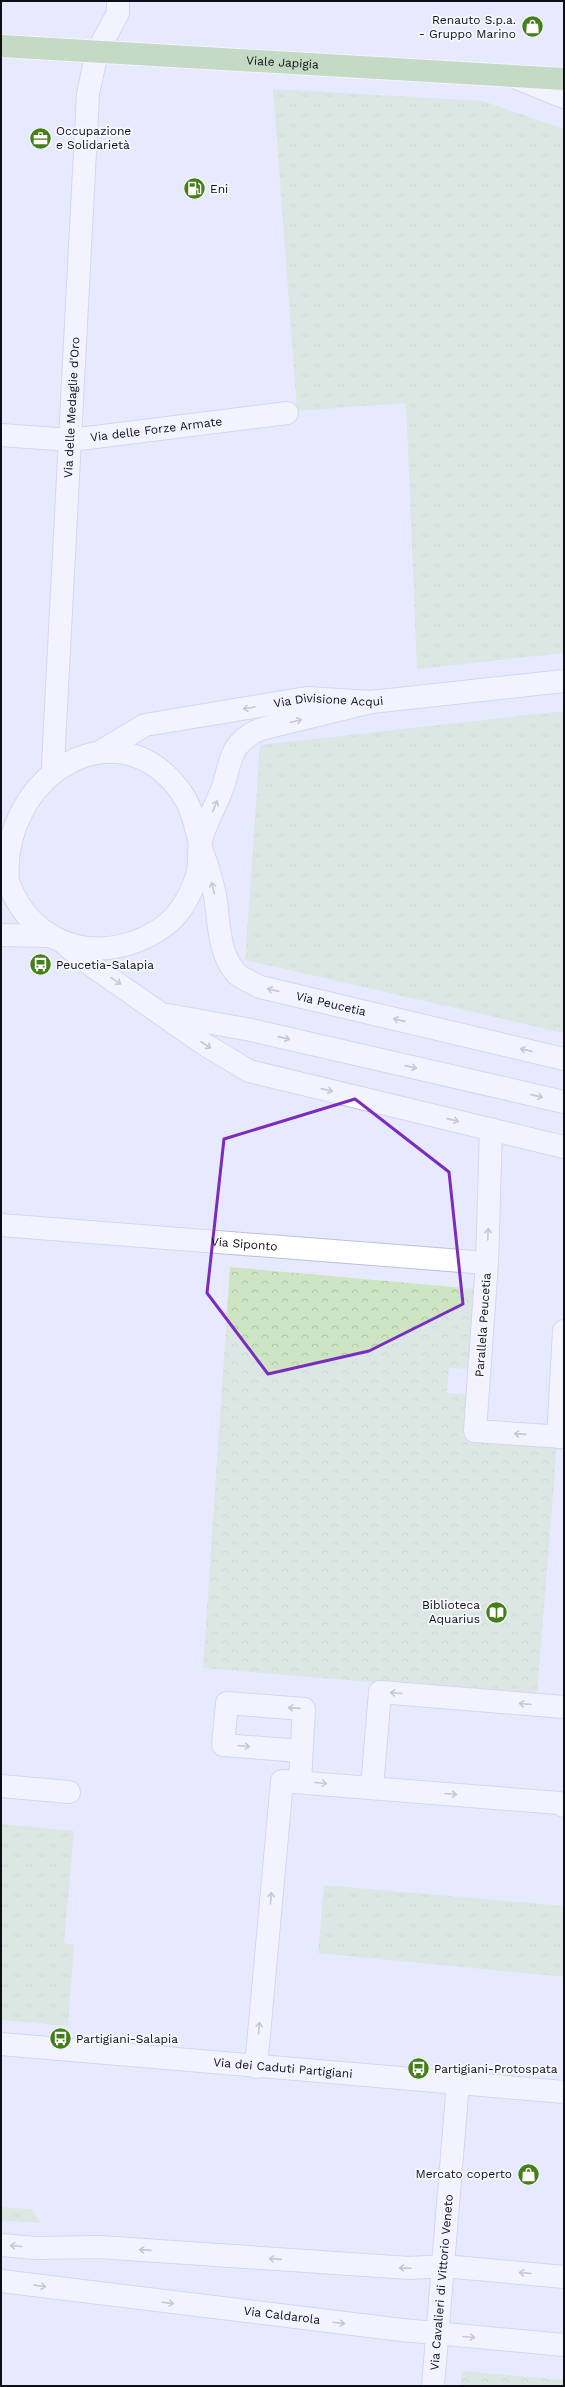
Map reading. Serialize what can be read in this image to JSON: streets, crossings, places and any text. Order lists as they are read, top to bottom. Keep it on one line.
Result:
{"streets":{"main road":["Viale Japigia"],"street":["Via delle Medaglie d'Oro","Via delle Forze Armate","Via Divisione Acqui","Via Peucetia","Via Siponto","Parallela Peucetia","Via dei Caduti Partigiani","Via Cavalieri di Vittorio Veneto","Via Caldarola"]},"crossings":[["Viale Japigia","Via delle Medaglie d'Oro"],["Via delle Medaglie d'Oro","Via delle Forze Armate"],["Via delle Medaglie d'Oro","Via Peucetia"],["Via Divisione Acqui","Via Peucetia"],["Via Peucetia","Parallela Peucetia"],["Via Siponto","Parallela Peucetia"],["Via dei Caduti Partigiani","Via Cavalieri di Vittorio Veneto"],["Via Cavalieri di Vittorio Veneto","Via Caldarola"]],"one_way":["Via Divisione Acqui","Parallela Peucetia"],"places":{"shop":["Renauto S.p.a. - Gruppo Marino","Mercato coperto"],"office":["Occupazione e Solidarietà"],"fuel station":["Eni"],"bus stop":["Peucetia-Salapia","Partigiani-Salapia","Partigiani-Protospata"],"library":["Biblioteca Aquarius"]}}
